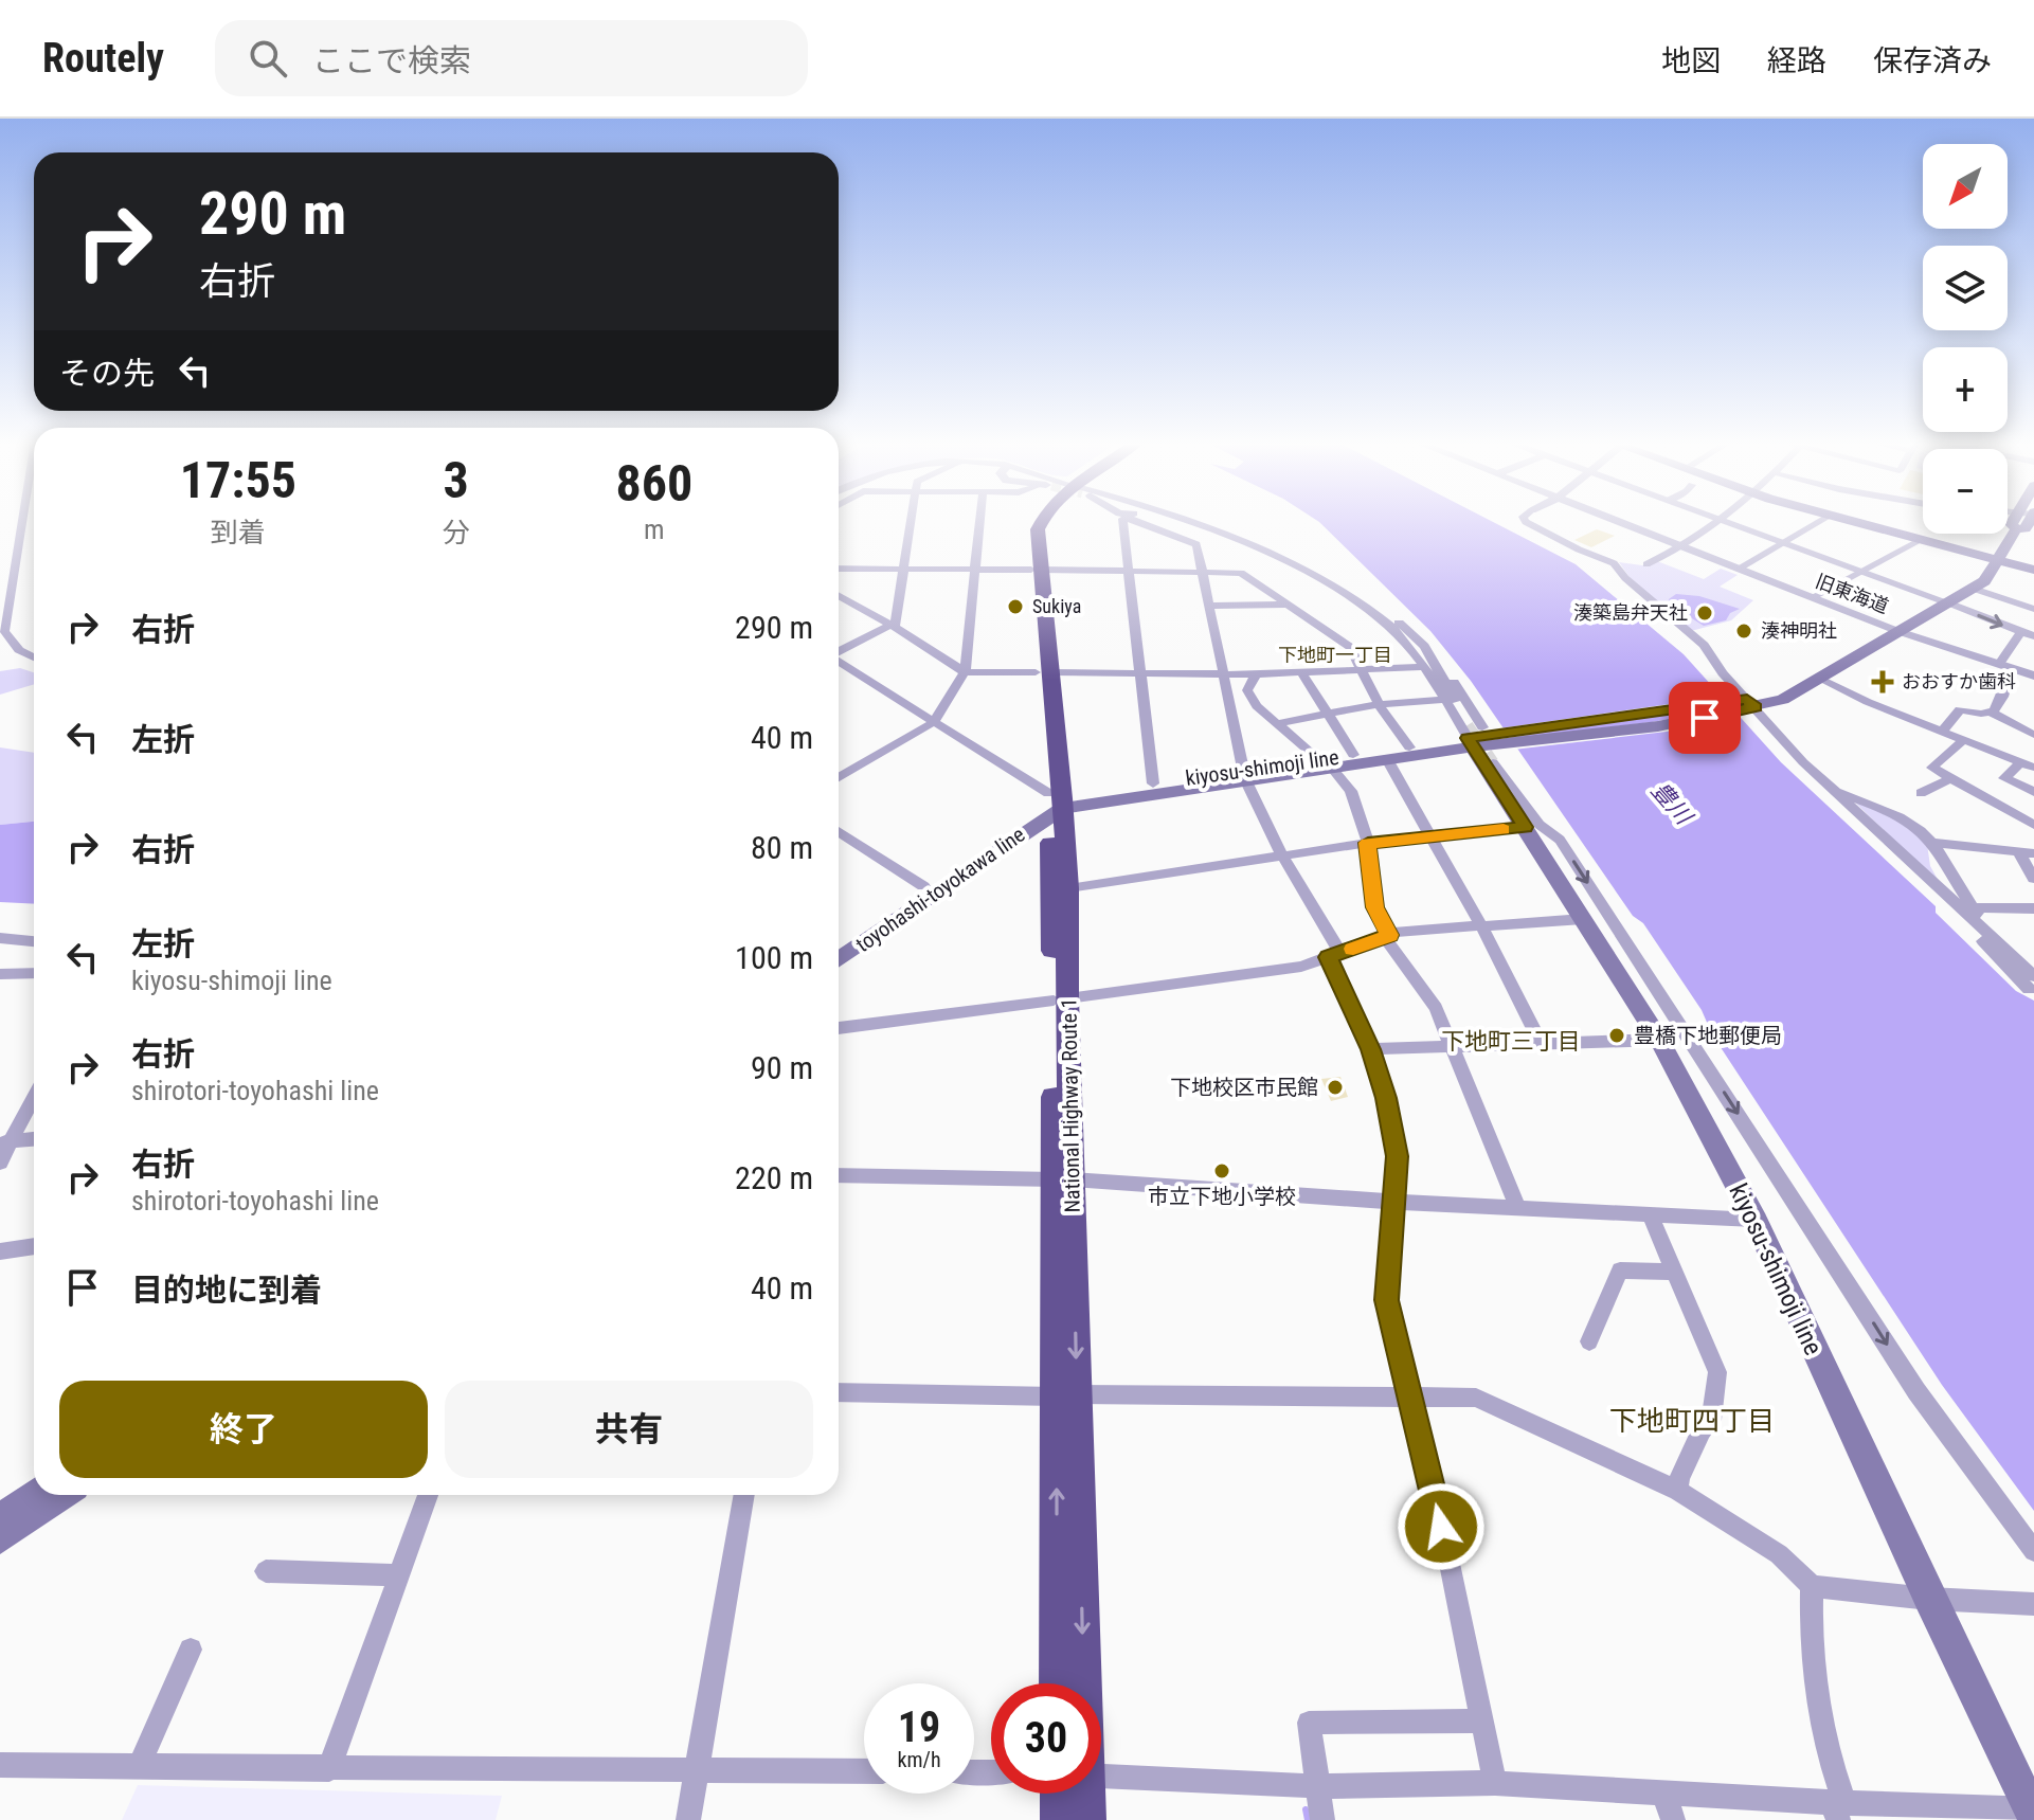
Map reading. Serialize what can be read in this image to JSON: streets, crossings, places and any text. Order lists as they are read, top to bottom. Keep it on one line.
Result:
{"streets":{"highway":["National Highway Route 1"],"main road":["kiyosu-shimoji line","toyohashi-toyokawa line"],"street":["旧東海道"]},"crossings":[["kiyosu-shimoji line","toyohashi-toyokawa line"],["kiyosu-shimoji line","National Highway Route 1"],["toyohashi-toyokawa line","National Highway Route 1"]],"districts":["下地町一丁目","下地町三丁目","下地町四丁目"],"water":["豊川"],"places":{"other":["Sukiya","湊築島弁天社","湊神明社","豊橋下地郵便局","下地校区市民館","市立下地小学校"],"health":["おおすか歯科"]},"north":"bottom left","page":{"header":"Routely","search":"ここで検索","nav":["地図","経路","保存済み"],"map_buttons":["+","−"],"turn":["290 m","右折"],"then":"その先","eta":["17:55","到着","3","分","860","m"],"list":[{"name":"右折","value":"290 m"},{"name":"左折","value":"40 m"},{"name":"右折","value":"80 m"},{"name":"左折","note":"kiyosu-shimoji line","value":"100 m"},{"name":"右折","note":"shirotori-toyohashi line","value":"90 m"},{"name":"右折","note":"shirotori-toyohashi line","value":"220 m"},{"name":"目的地に到着","value":"40 m"}],"buttons":["終了","共有"],"speed":"19 km/h","limit":"30"}}
